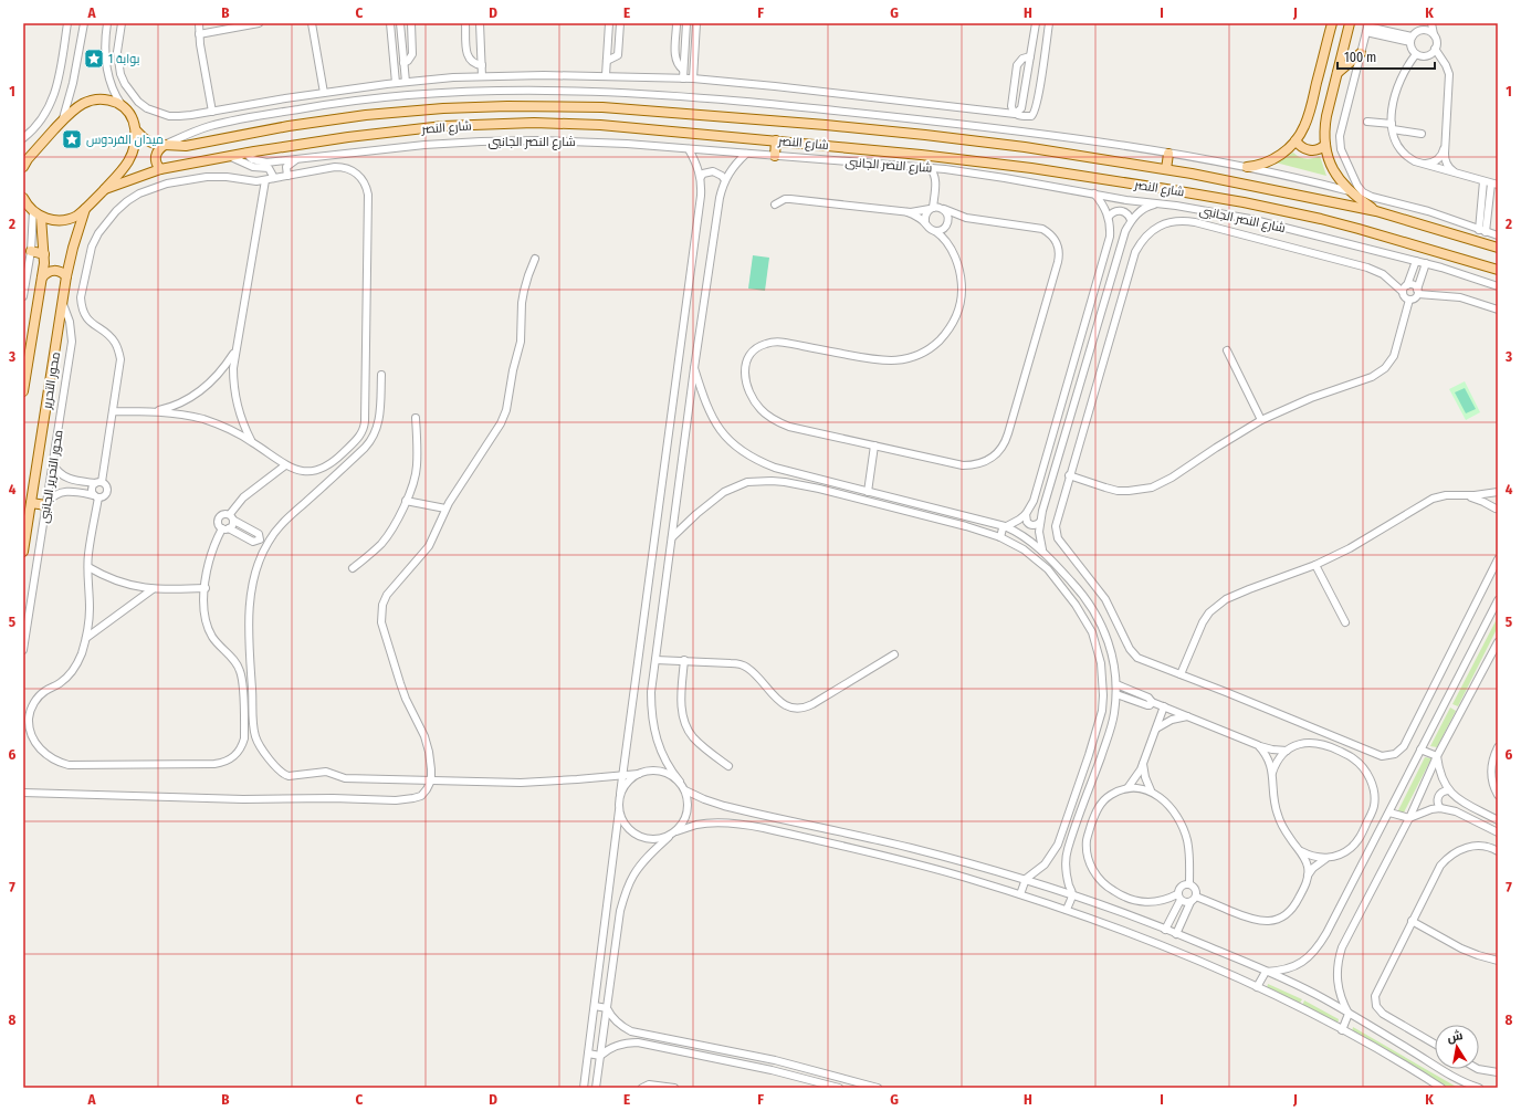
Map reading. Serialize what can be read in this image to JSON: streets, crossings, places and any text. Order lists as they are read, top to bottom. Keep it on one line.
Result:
{"streets":{"main road":["شارع النصر","محور التحرير"],"street":["شارع النصر الجانبى","محور التحرير الجانبى"]},"crossings":[["شارع النصر","شارع النصر الجانبى"],["محور التحرير","محور التحرير الجانبى"]],"places":{"place":["بوابة 1","ميدان الفردوس"]},"scale_bar":"100 m","north":"top","grid":{"columns":["A","B","C","D","E","F","G","H","I","J","K"],"rows":["1","2","3","4","5","6","7","8"]}}
